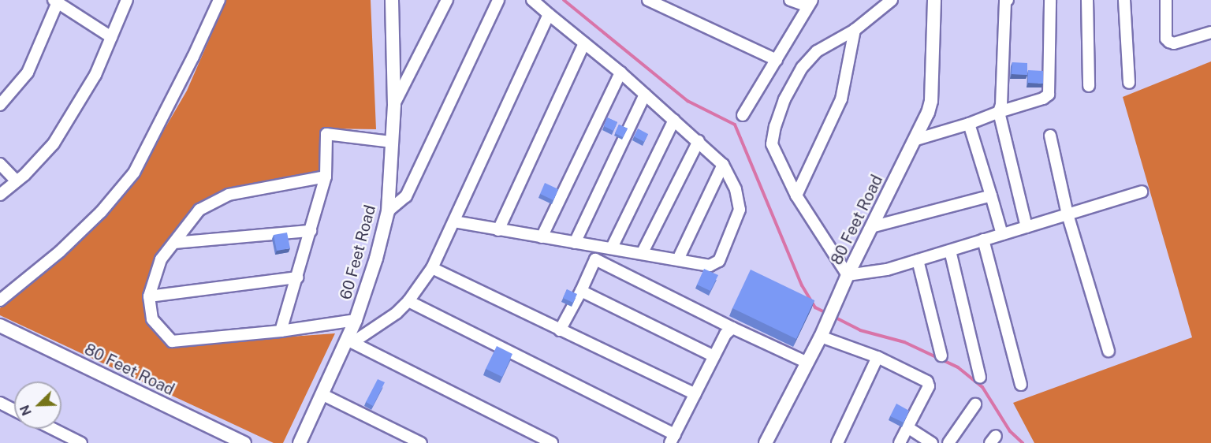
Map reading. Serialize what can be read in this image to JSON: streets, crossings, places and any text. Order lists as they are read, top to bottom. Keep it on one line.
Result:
{"streets":{"street":["80 Feet Road","60 Feet Road"]},"north":"bottom left"}
